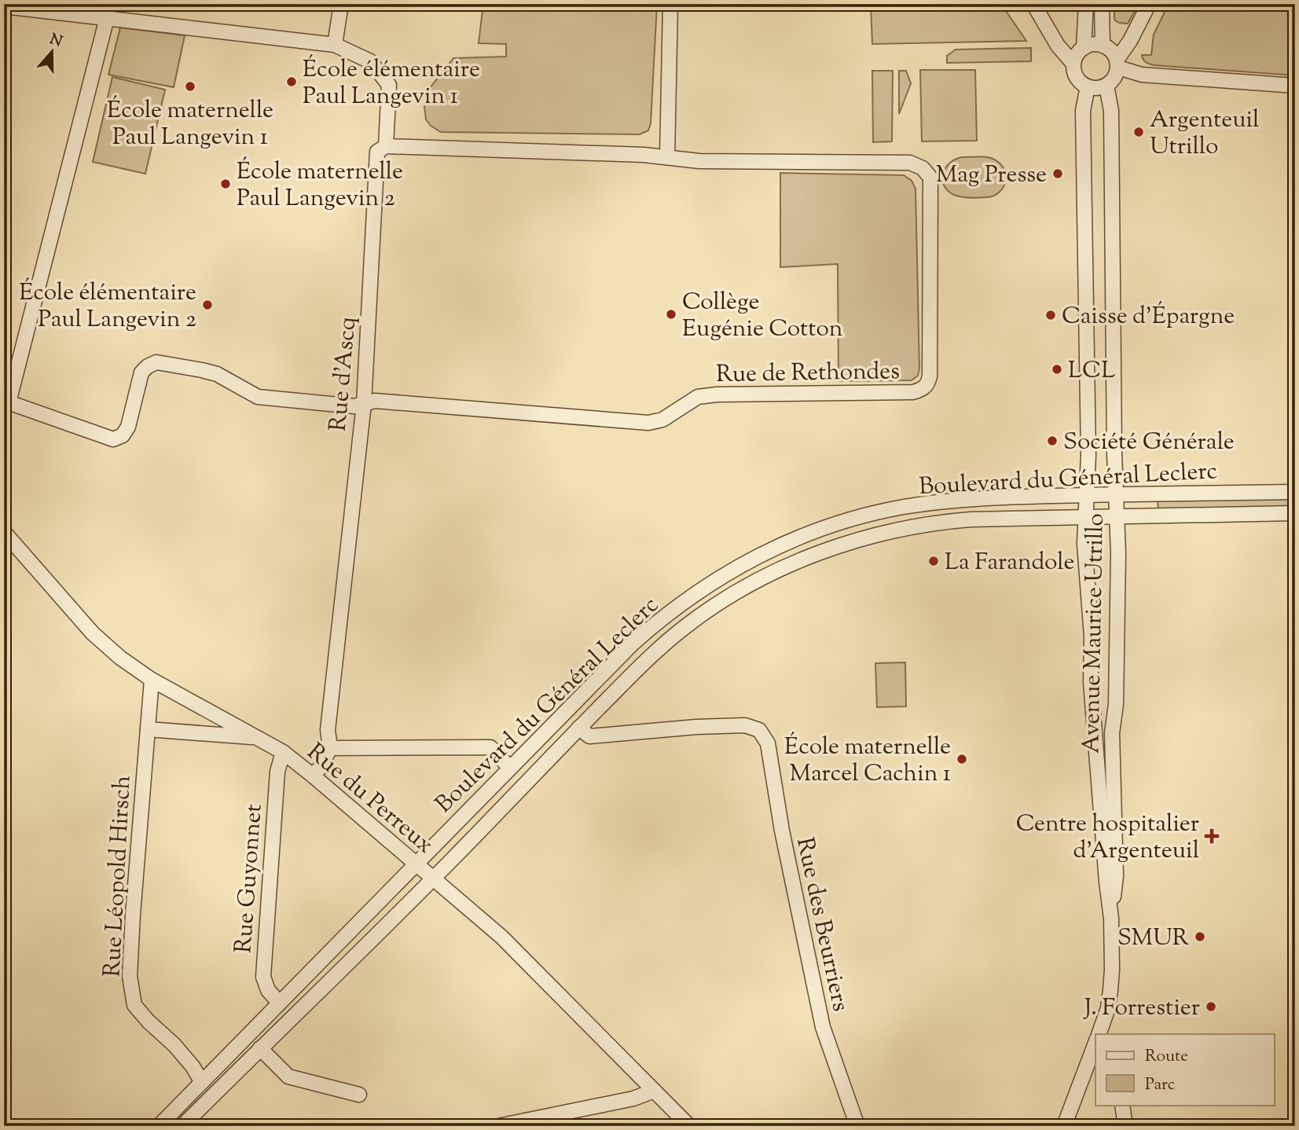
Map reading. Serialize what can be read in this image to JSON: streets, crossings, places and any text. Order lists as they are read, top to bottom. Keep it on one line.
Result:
{"streets":{"street":["Rue de Rethondes","Rue d'Ascq","Boulevard du Général Leclerc","Avenue Maurice Utrillo","Rue du Perreux","Rue Léopold Hirsch","Rue Guyonnet","Rue des Beurriers"]},"crossings":[["Rue de Rethondes","Rue d'Ascq"],["Boulevard du Général Leclerc","Avenue Maurice Utrillo"],["Boulevard du Général Leclerc","Rue du Perreux"],["Boulevard du Général Leclerc","Rue Léopold Hirsch"],["Boulevard du Général Leclerc","Rue Guyonnet"],["Boulevard du Général Leclerc","Rue des Beurriers"],["Rue du Perreux","Rue Léopold Hirsch"],["Rue du Perreux","Rue Guyonnet"]],"places":{"other":["École élémentaire Paul Langevin 1","École maternelle Paul Langevin 1","Argenteuil Utrillo","Mag Presse","École maternelle Paul Langevin 2","École élémentaire Paul Langevin 2","Collège Eugénie Cotton","Caisse d'Épargne","LCL","Société Générale","La Farandole","École maternelle Marcel Cachin 1","SMUR","J. Forrestier"],"health":["Centre hospitalier d'Argenteuil"]},"legend":["Route","Parc"],"north":"top"}
